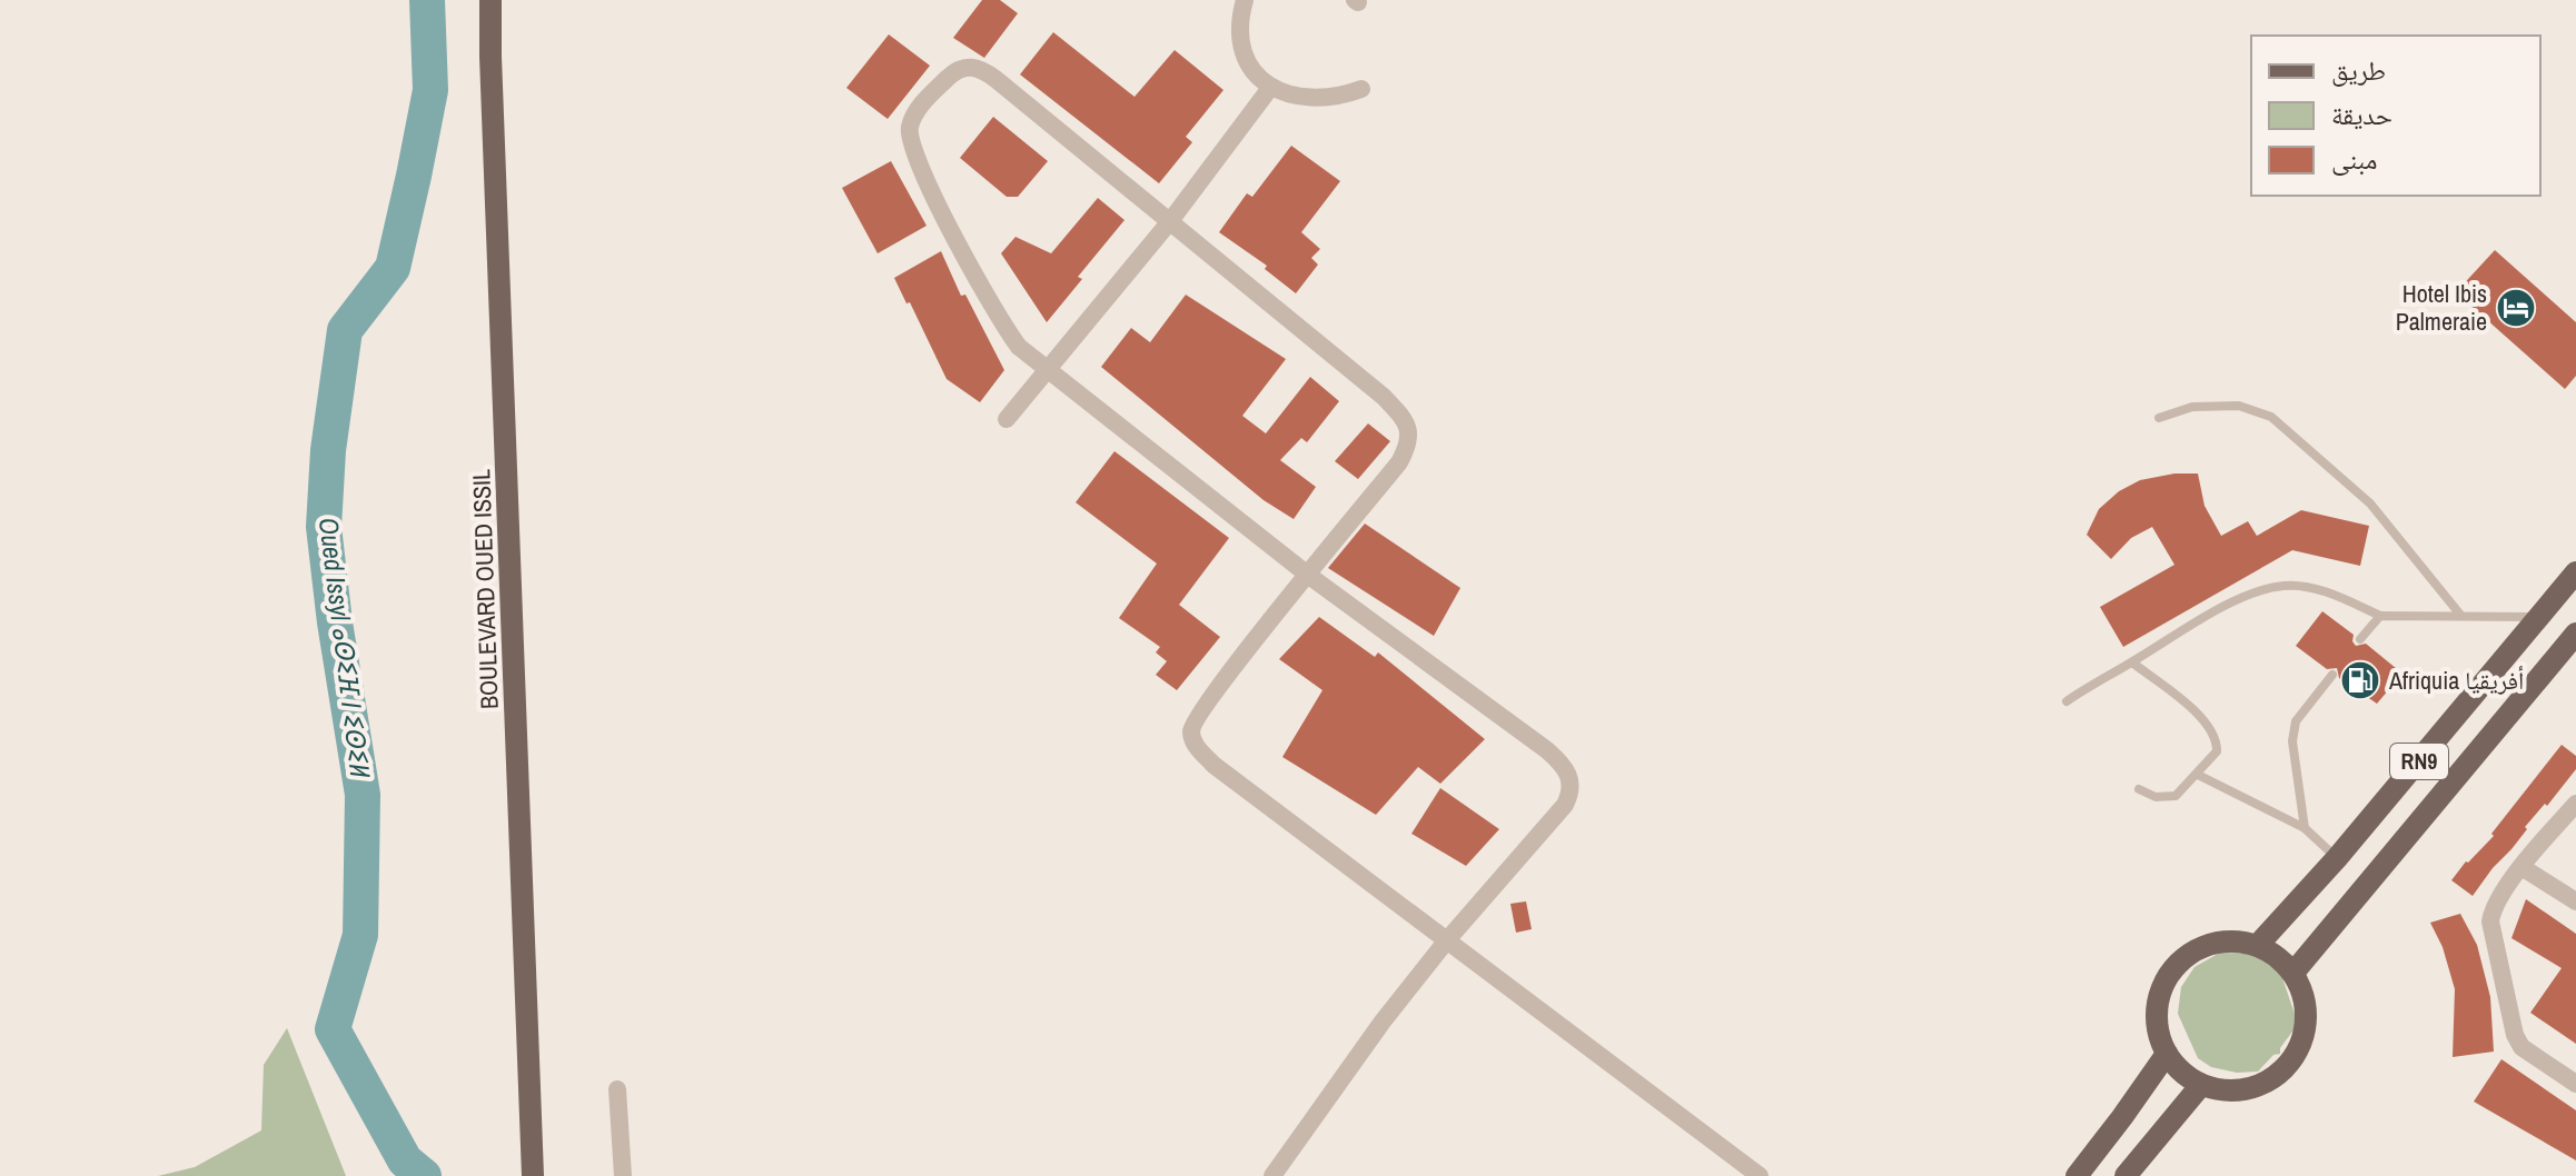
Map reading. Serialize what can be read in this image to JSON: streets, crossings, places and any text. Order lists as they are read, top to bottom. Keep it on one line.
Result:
{"streets":{"main road":["BOULEVARD OUED ISSIL","RN9"]},"water":["Oued Issyl ⴰⵙⵉⴼ ⵏ ⵉⵙⵉⵍ"],"places":{"hotel":["Hotel Ibis Palmeraie"],"fuel station":["Afriquia أفريقيا"]},"legend":["طريق","حديقة","مبنى"]}
